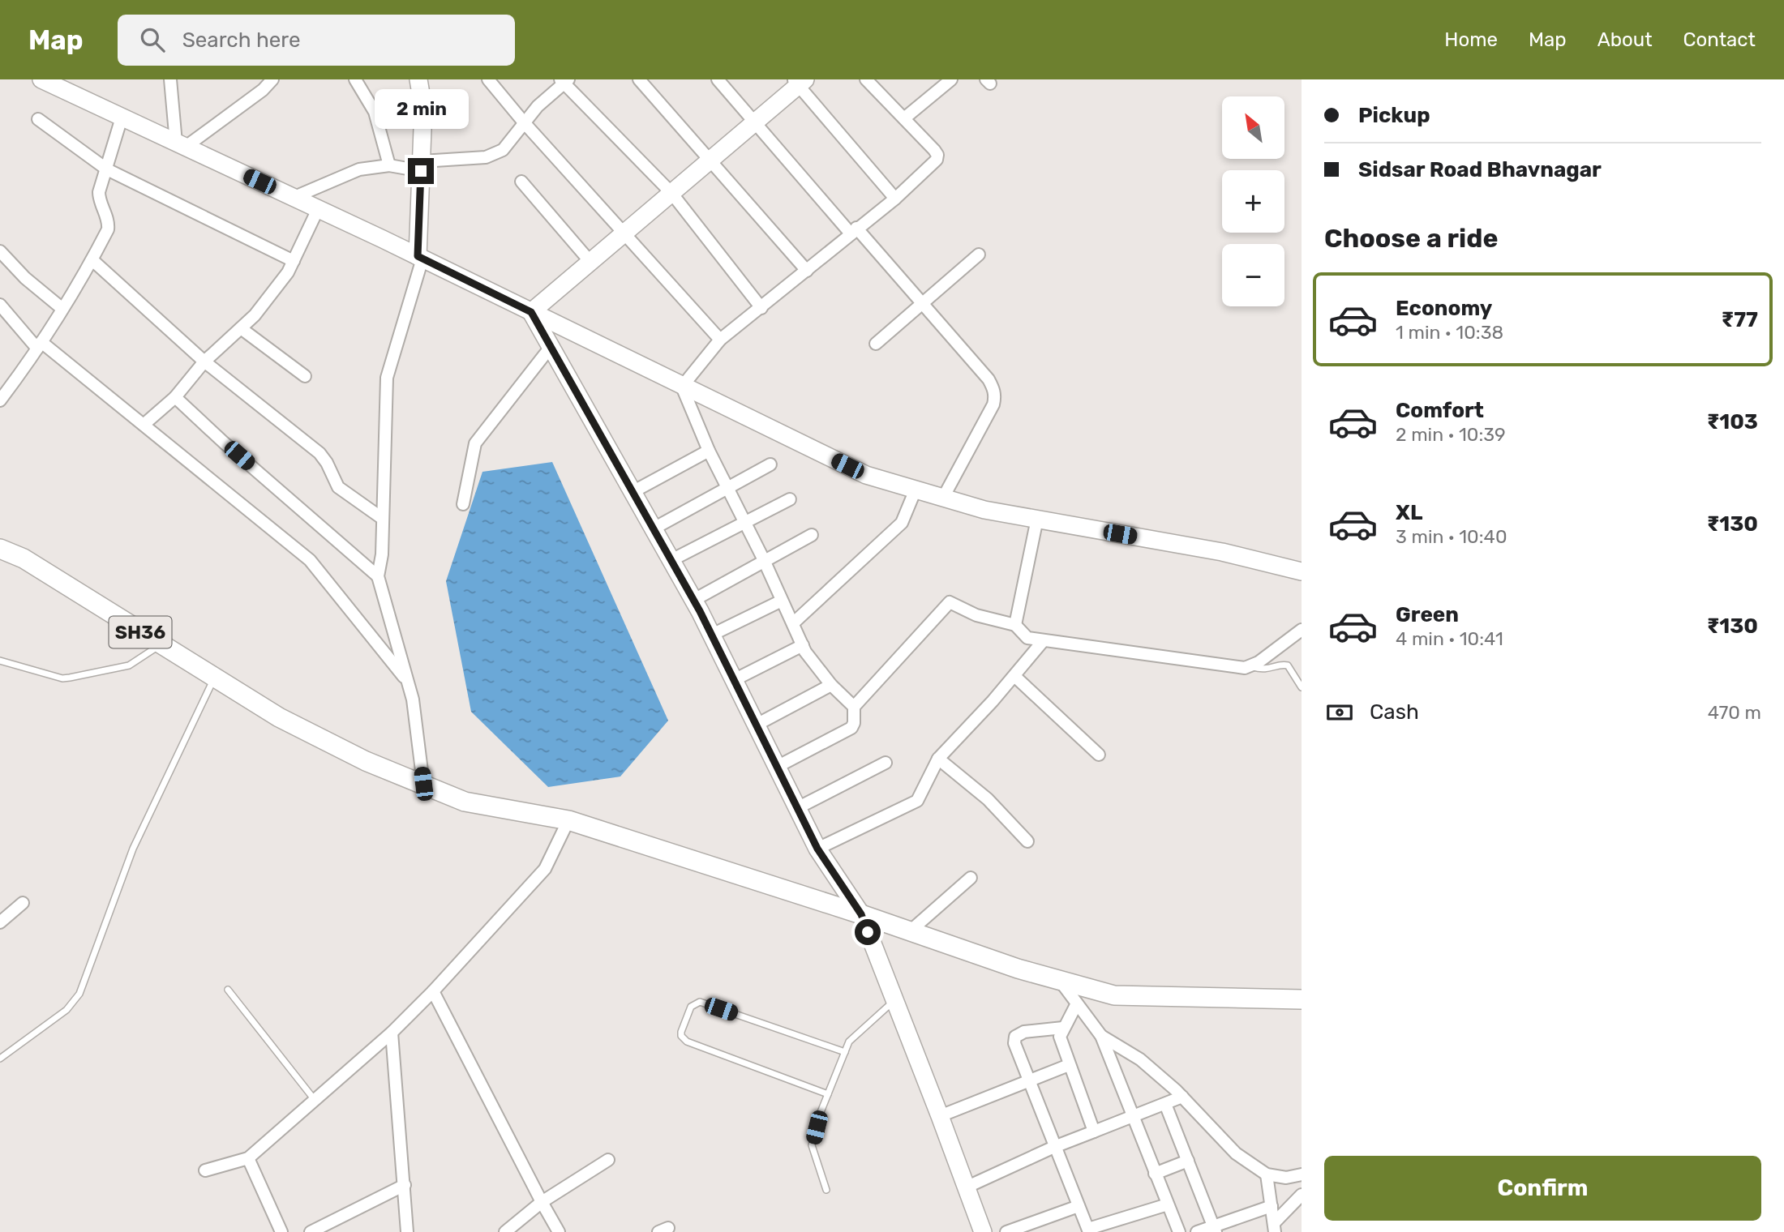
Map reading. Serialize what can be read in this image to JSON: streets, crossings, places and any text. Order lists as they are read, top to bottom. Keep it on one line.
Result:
{"streets":{"main road":["SH36"]},"north":"top left","page":{"header":"Map","search":"Search here","nav":["Home","Map","About","Contact"],"banner":["Pickup","Sidsar Road Bhavnagar"],"bubble":"2 min","map_buttons":["+","−"],"heading":"Choose a ride","list":[{"name":"Economy","note":"1 min · 10:38","value":"₹77"},{"name":"Comfort","note":"2 min · 10:39","value":"₹103"},{"name":"XL","note":"3 min · 10:40","value":"₹130"},{"name":"Green","note":"4 min · 10:41","value":"₹130"}],"pay":["Cash","470 m"],"buttons":"Confirm"}}
